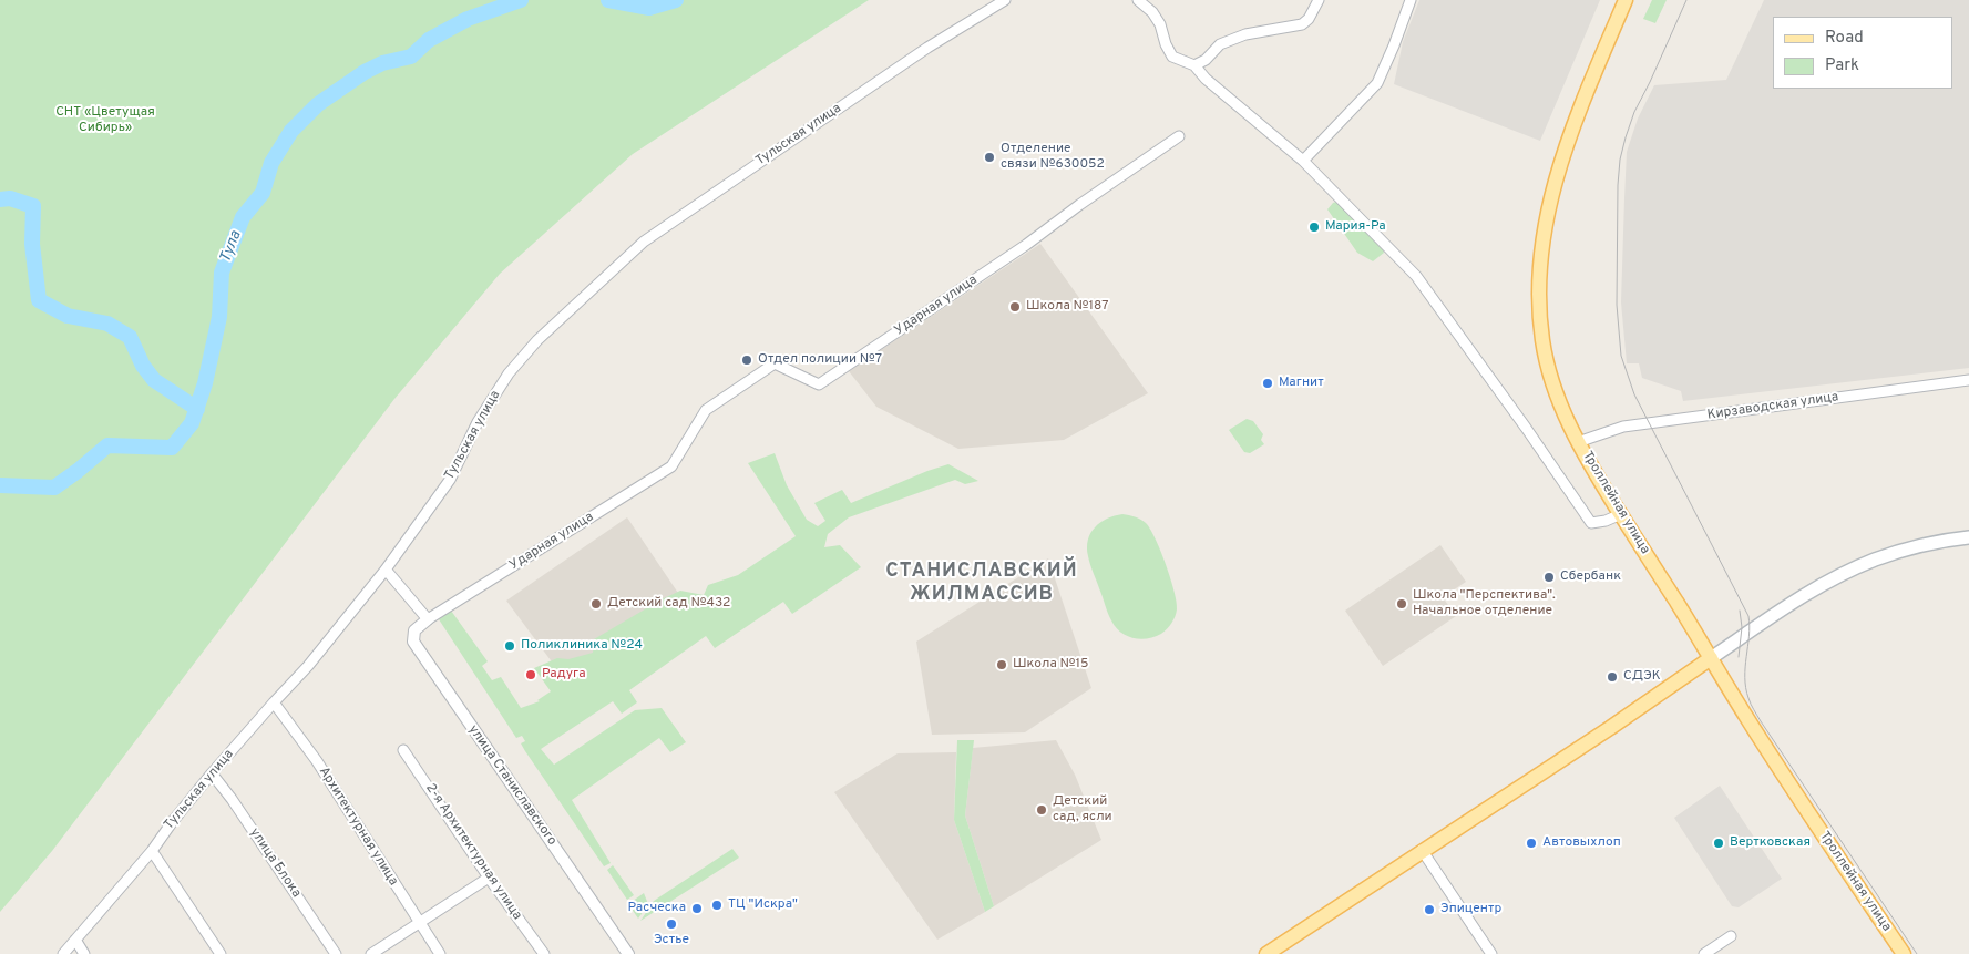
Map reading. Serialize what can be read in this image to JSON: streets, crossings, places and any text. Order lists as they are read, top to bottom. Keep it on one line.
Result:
{"streets":{"main road":["Троллейная улица"],"street":["Тульская улица","Ударная улица","Кирзаводская улица","улица Станиславского","Архитектурная улица","2-я Архитектурная улица","улица Блока"]},"crossings":[["Тульская улица","Архитектурная улица"],["Тульская улица","улица Блока"],["Ударная улица","улица Станиславского"],["Кирзаводская улица","Троллейная улица"]],"districts":["СТАНИСЛАВСКИЙ ЖИЛМАССИВ"],"water":["Тула"],"parks":["СНТ «Цветущая Сибирь»"],"places":["Отделение связи №630052","Мария-Ра","Школа №187","Отдел полиции №7","Магнит","Сбербанк","Детский сад №432","Школа \"Перспектива\". Начальное отделение","Поликлиника №24","Школа №15","Радуга","СДЭК","Детский сад, ясли","Автовыхлоп","Вертковская","ТЦ \"Искра\"","Расческа","Эпицентр","Эстье"],"legend":["Road","Park"]}
